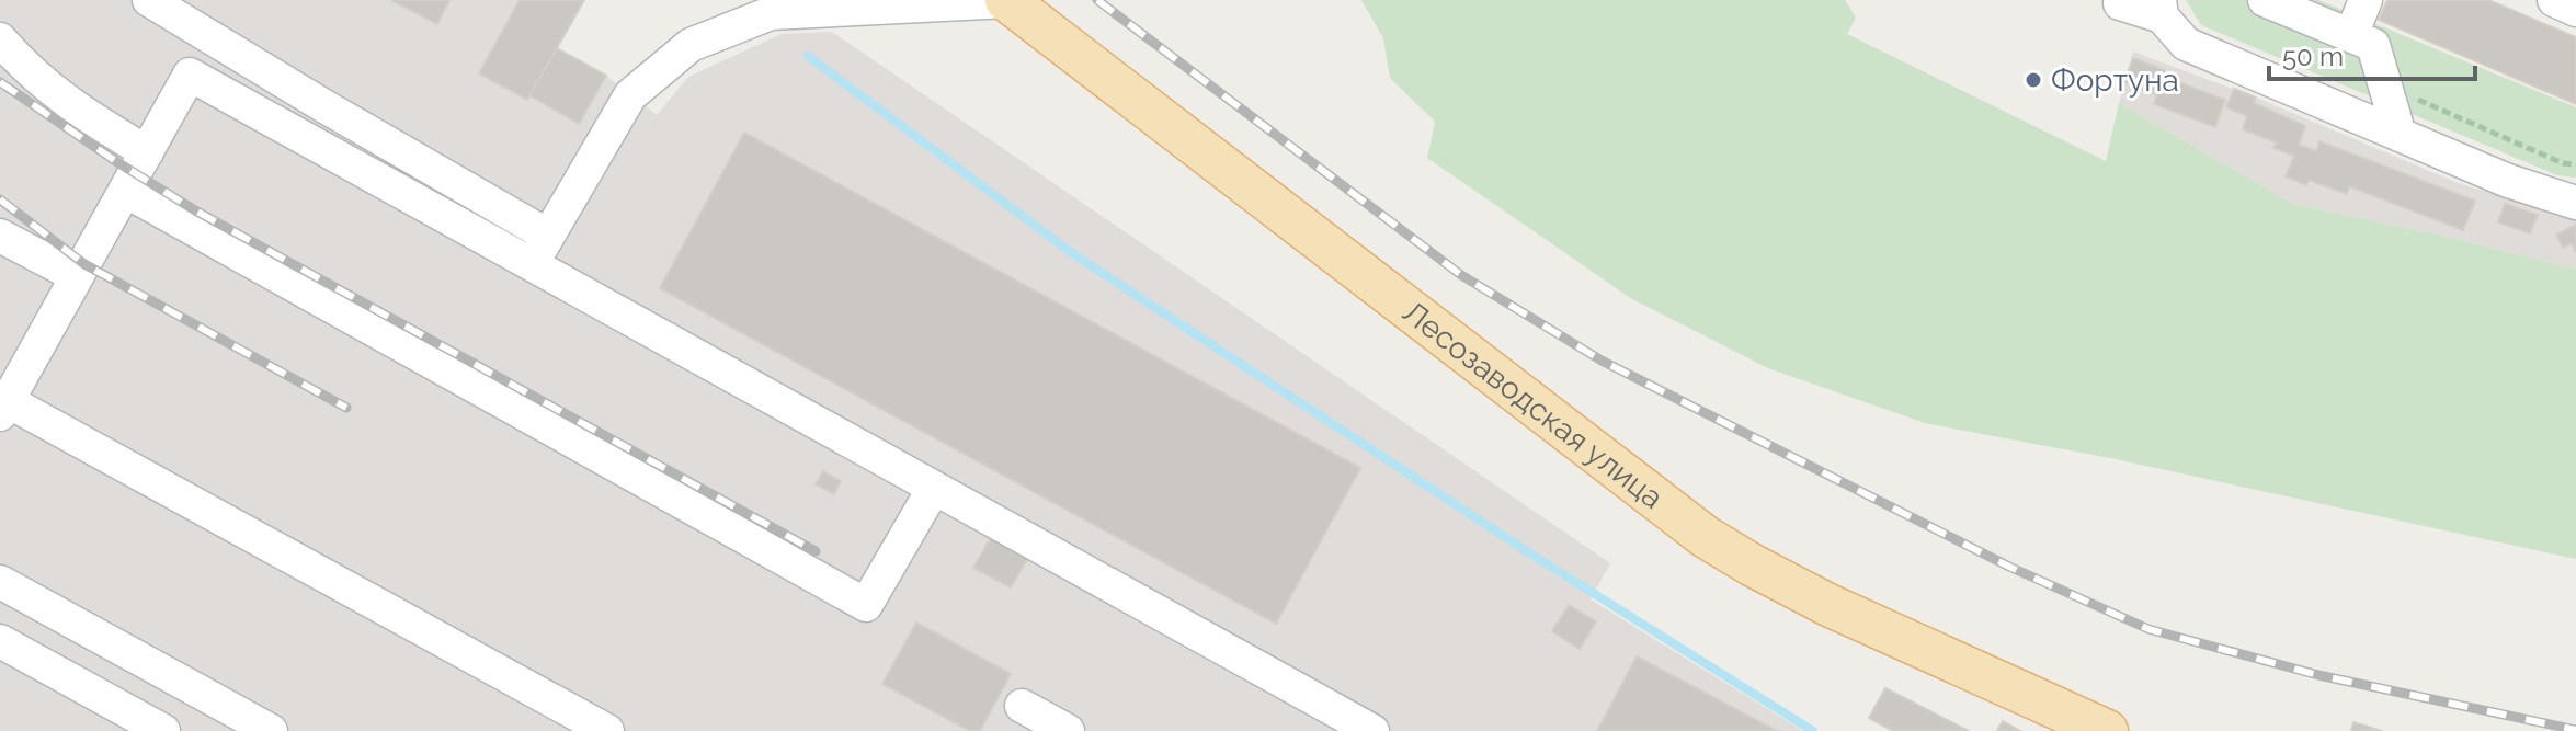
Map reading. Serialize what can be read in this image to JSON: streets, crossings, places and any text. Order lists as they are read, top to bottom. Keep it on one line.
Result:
{"streets":{"main road":["Лесозаводская улица"]},"places":["Фортуна"],"scale_bar":"50 m"}
